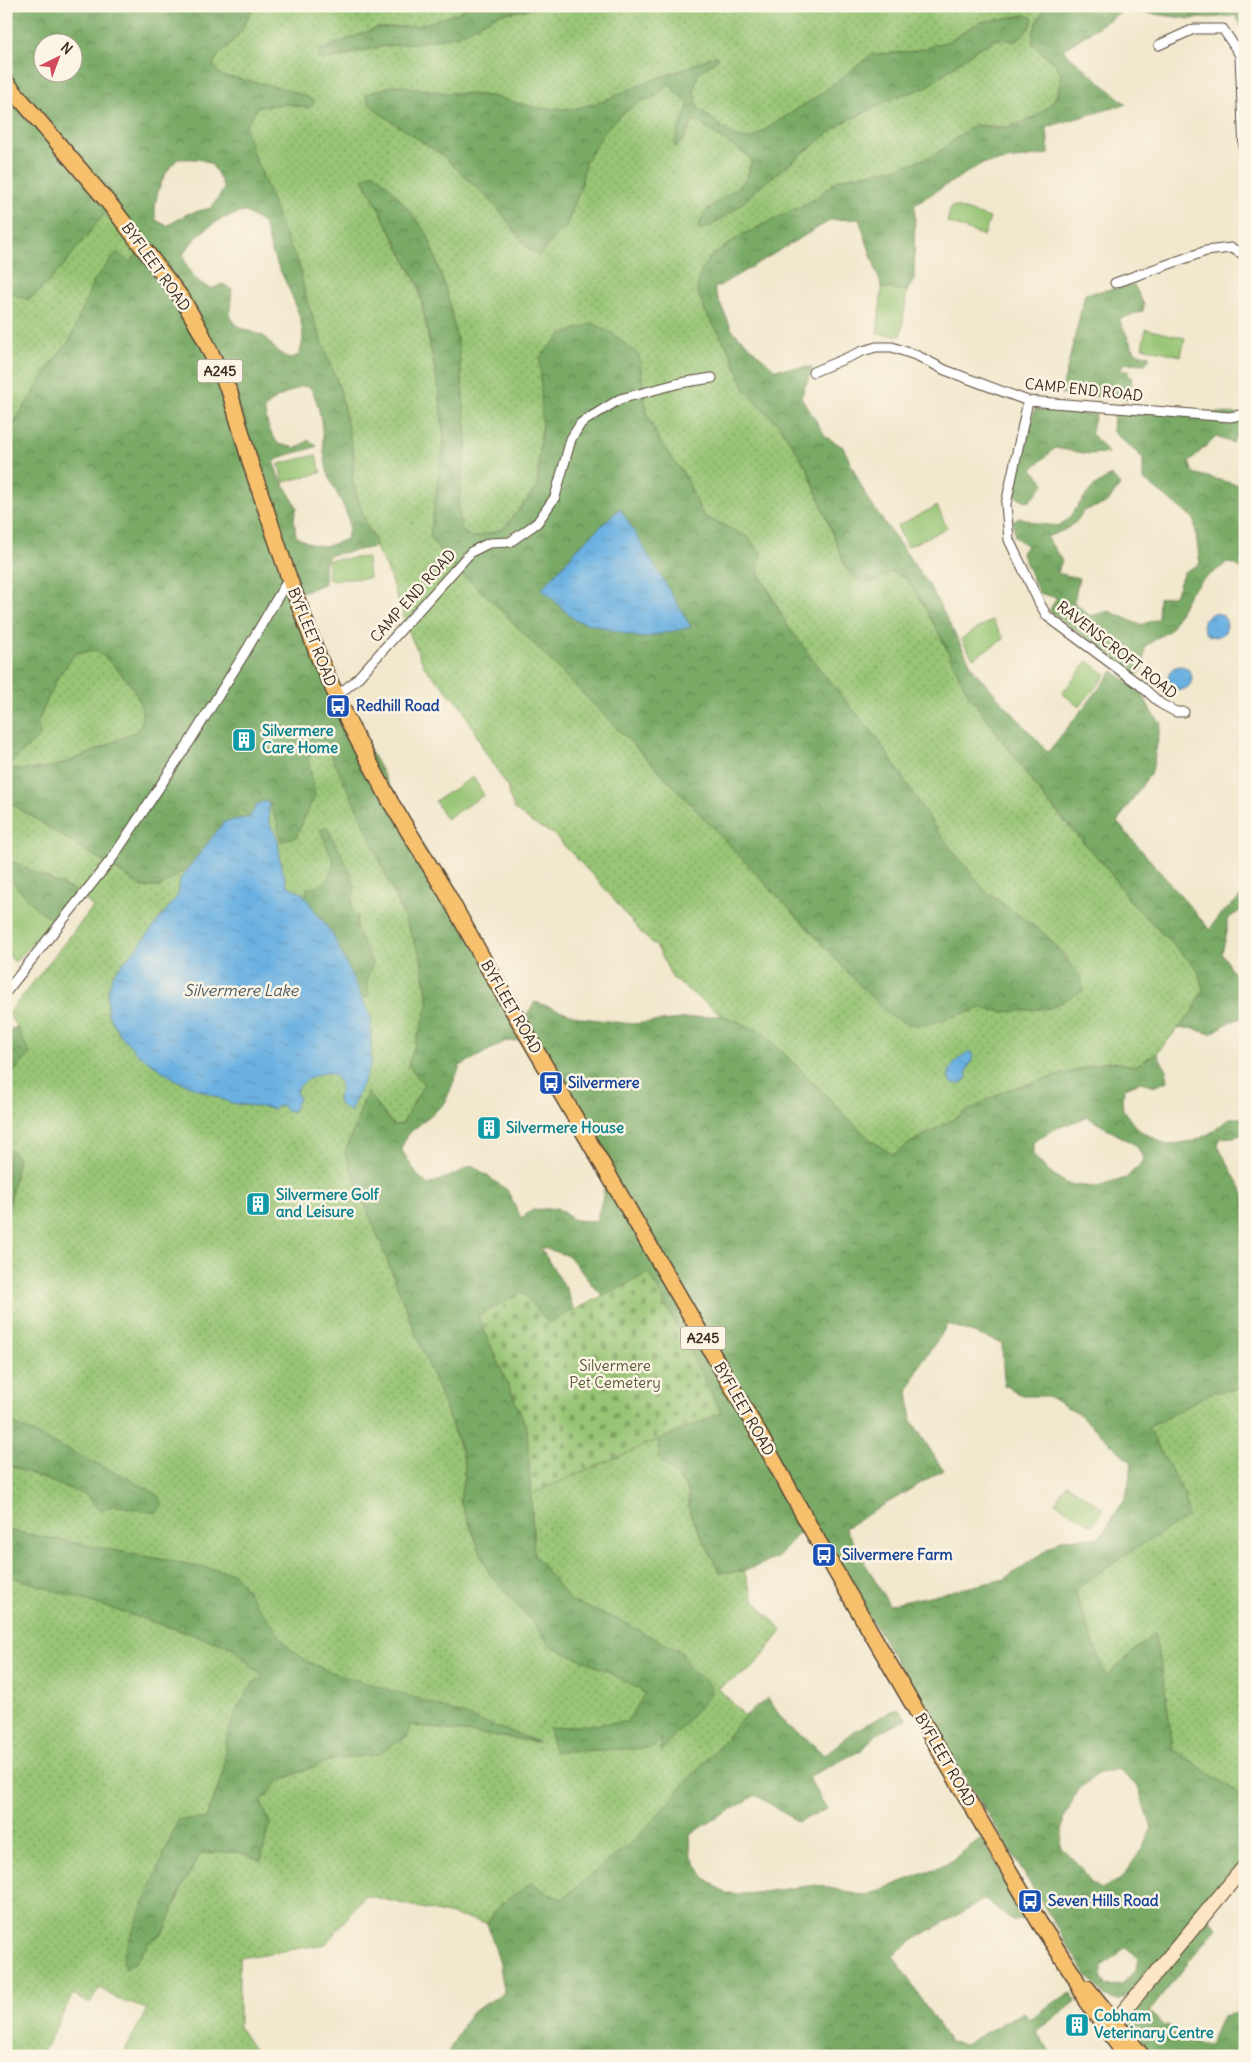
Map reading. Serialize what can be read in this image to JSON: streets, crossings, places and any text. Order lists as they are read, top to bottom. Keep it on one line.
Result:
{"streets":{"main road":["BYFLEET ROAD","A245"],"street":["CAMP END ROAD","RAVENSCROFT ROAD"]},"crossings":[["BYFLEET ROAD","CAMP END ROAD"],["CAMP END ROAD","RAVENSCROFT ROAD"]],"water":["Silvermere Lake"],"parks":["Silvermere Pet Cemetery"],"places":{"bus stop":["Redhill Road","Silvermere","Silvermere Farm","Seven Hills Road"],"building":["Silvermere Care Home","Silvermere House","Silvermere Golf and Leisure","Cobham Veterinary Centre"]},"north":"top right"}
